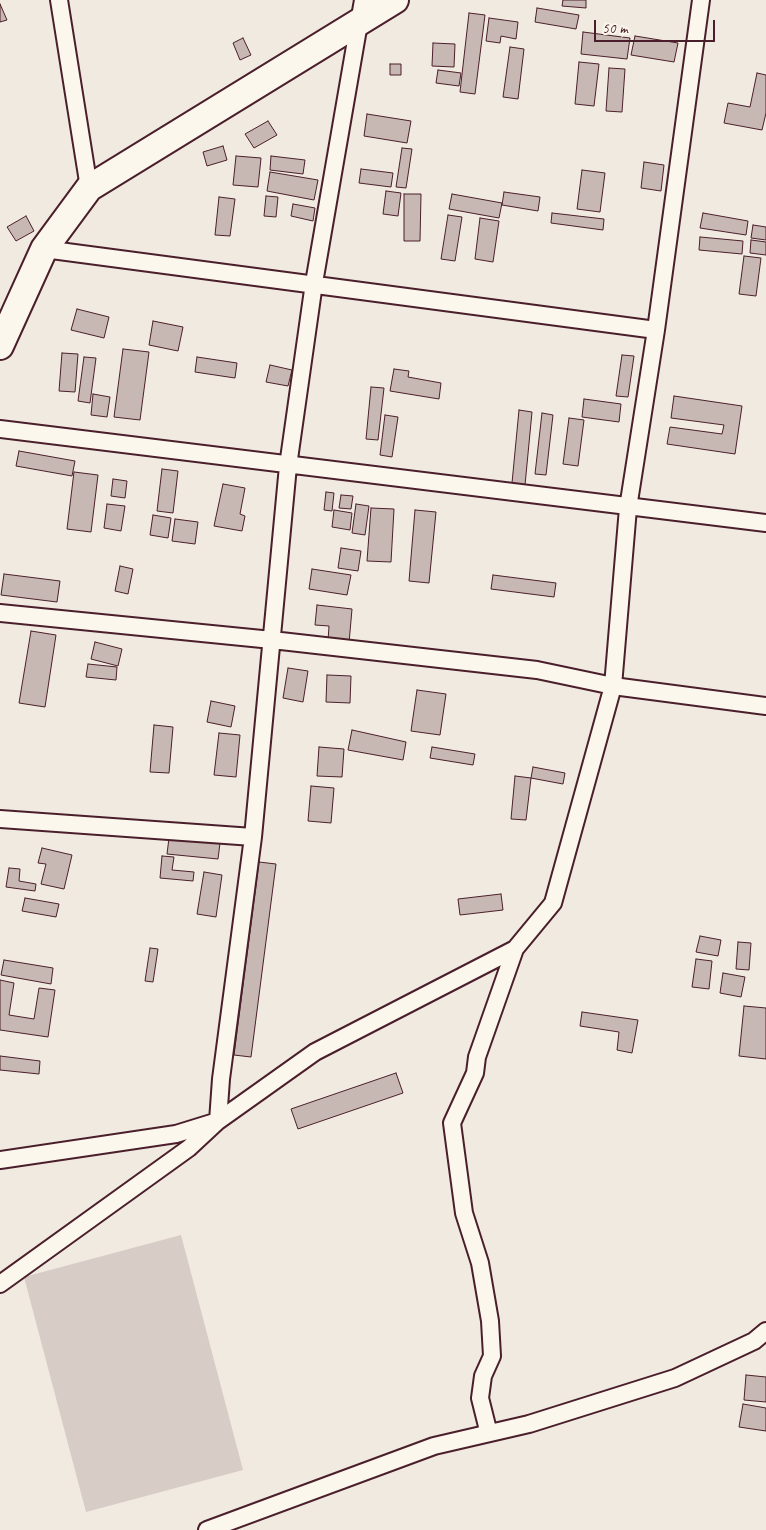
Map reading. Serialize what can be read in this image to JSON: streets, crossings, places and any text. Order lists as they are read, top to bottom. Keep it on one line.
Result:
{"scale_bar":"50 m"}
